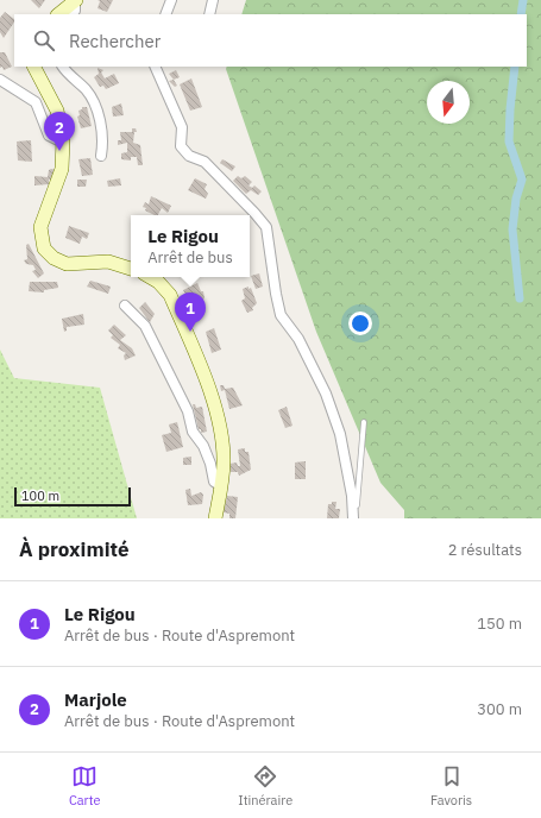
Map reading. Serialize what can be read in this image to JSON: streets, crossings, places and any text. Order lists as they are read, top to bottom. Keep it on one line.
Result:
{"scale_bar":"100 m","north":"bottom","page":{"search":"Rechercher","pins":["2","1"],"popup":["Le Rigou","Arrêt de bus"],"scale":"100 m","heading":["À proximité","2 résultats"],"list":[{"mark":"1","name":"Le Rigou","note":"Arrêt de bus · Route d'Aspremont","value":"150 m"},{"mark":"2","name":"Marjole","note":"Arrêt de bus · Route d'Aspremont","value":"300 m"}],"nav":["Carte","Itinéraire","Favoris"]}}
